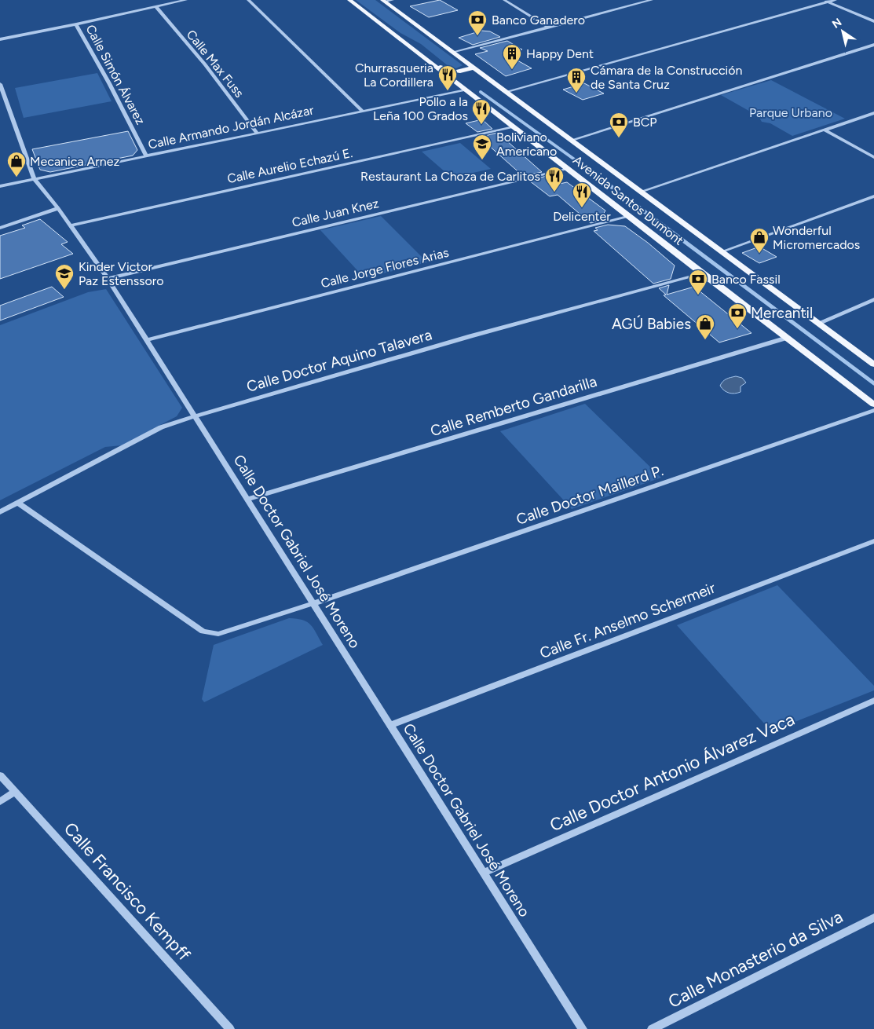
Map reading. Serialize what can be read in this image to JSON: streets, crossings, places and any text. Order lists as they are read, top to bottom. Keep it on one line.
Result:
{"streets":{"main road":["Avenida Santos Dumont"],"street":["Calle Max Fuss","Calle Simón Álvarez","Calle Armando Jordán Alcázar","Calle Aurelio Echazú E.","Calle Juan Knez","Calle Jorge Flores Arias","Calle Doctor Aquino Talavera","Calle Remberto Gandarilla","Calle Doctor Maillerd P.","Calle Doctor Gabriel José Moreno","Calle Fr. Anselmo Schermeir","Calle Doctor Antonio Álvarez Vaca","Calle Francisco Kempff","Calle Monasterio da Silva"]},"crossings":[["Calle Max Fuss","Calle Armando Jordán Alcázar"],["Calle Simón Álvarez","Calle Armando Jordán Alcázar"],["Calle Armando Jordán Alcázar","Avenida Santos Dumont"],["Calle Armando Jordán Alcázar","Calle Doctor Gabriel José Moreno"],["Calle Aurelio Echazú E.","Avenida Santos Dumont"],["Calle Aurelio Echazú E.","Calle Doctor Gabriel José Moreno"],["Avenida Santos Dumont","Calle Juan Knez"],["Avenida Santos Dumont","Calle Jorge Flores Arias"],["Avenida Santos Dumont","Calle Doctor Aquino Talavera"],["Avenida Santos Dumont","Calle Remberto Gandarilla"],["Calle Juan Knez","Calle Doctor Gabriel José Moreno"],["Calle Jorge Flores Arias","Calle Doctor Gabriel José Moreno"],["Calle Doctor Aquino Talavera","Calle Doctor Maillerd P."],["Calle Doctor Aquino Talavera","Calle Doctor Gabriel José Moreno"],["Calle Remberto Gandarilla","Calle Doctor Gabriel José Moreno"],["Calle Doctor Maillerd P.","Calle Doctor Gabriel José Moreno"],["Calle Doctor Gabriel José Moreno","Calle Fr. Anselmo Schermeir"],["Calle Doctor Gabriel José Moreno","Calle Doctor Antonio Álvarez Vaca"]],"parks":["Parque Urbano"],"places":{"bank":["Banco Ganadero","BCP","Banco Fassil","Mercantil"],"building":["Happy Dent","Cámara de la Construcción de Santa Cruz"],"restaurant":["Churrasqueria La Cordillera","Pollo a la Leña 100 Grados","Restaurant La Choza de Carlitos","Delicenter"],"school or university":["Boliviano Americano","Kinder Victor Paz Estenssoro"],"shop":["Mecanica Arnez","Wonderful Micromercados","AGÚ Babies"]},"north":"top left"}
